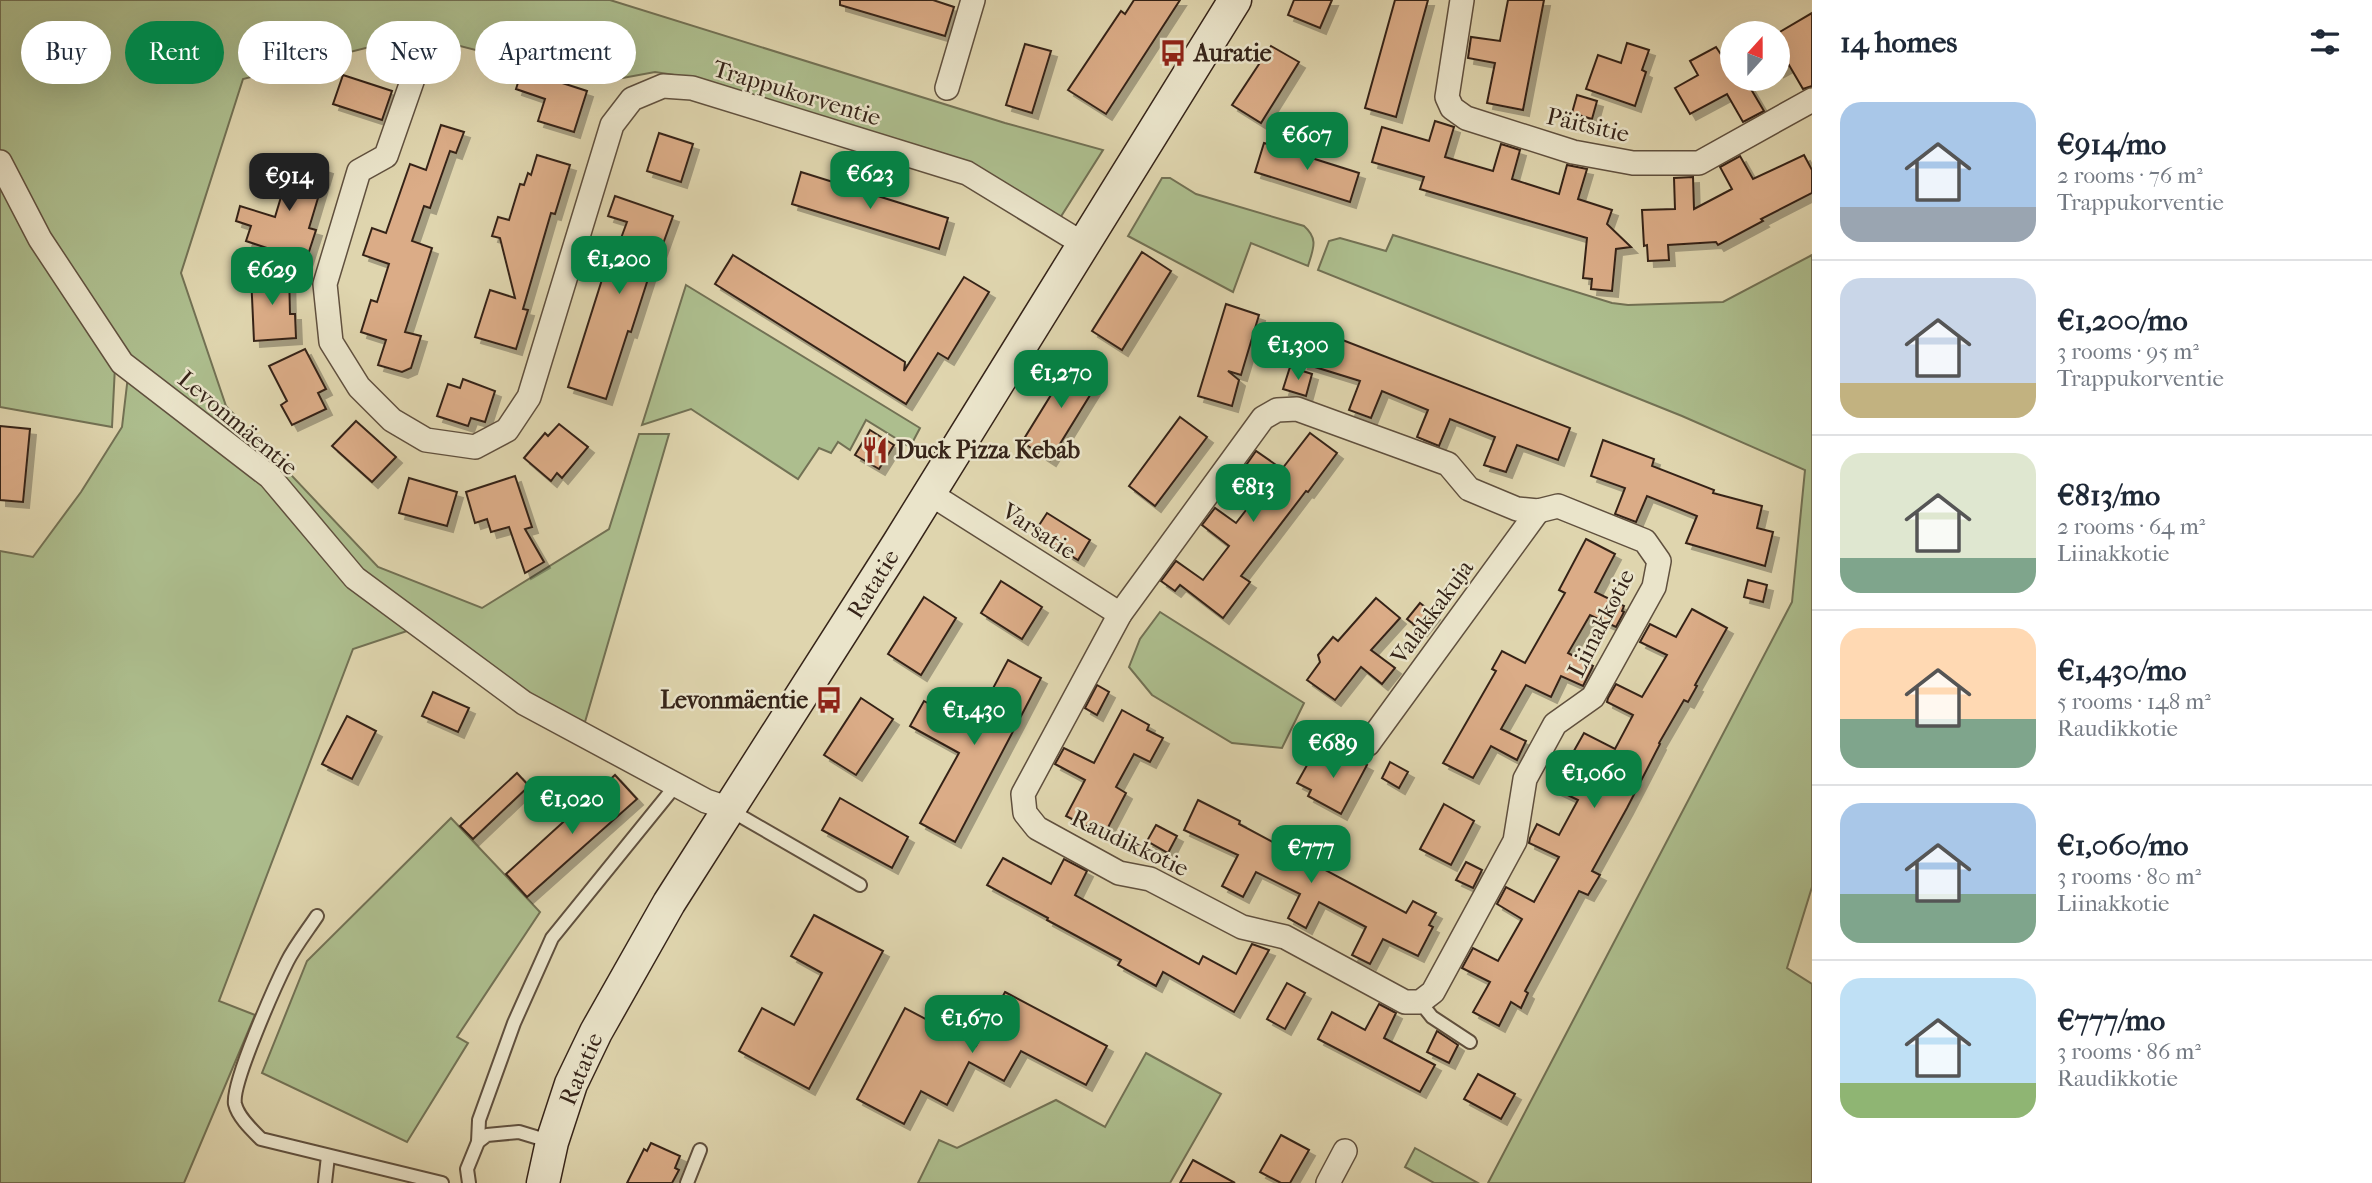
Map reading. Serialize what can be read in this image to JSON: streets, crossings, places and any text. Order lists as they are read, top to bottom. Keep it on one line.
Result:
{"streets":{"street":["Trappukorventie","Päitsitie","Levonmäentie","Varsatie","Ratatie","Valakkakuja","Liinakkotie","Raudikkotie"]},"crossings":[["Trappukorventie","Ratatie"],["Levonmäentie","Ratatie"],["Varsatie","Ratatie"],["Varsatie","Liinakkotie"],["Varsatie","Raudikkotie"],["Valakkakuja","Liinakkotie"],["Liinakkotie","Raudikkotie"]],"places":{"bus stop":["Auratie","Levonmäentie"],"restaurant":["Duck Pizza Kebab"]},"north":"top","page":{"heading":"14 homes","chip":["Buy","Rent","Filters","New","Apartment"],"list":[{"name":"€914/mo","note":"2 rooms · 76 m² · Trappukorventie"},{"name":"€1,200/mo","note":"3 rooms · 95 m² · Trappukorventie"},{"name":"€813/mo","note":"2 rooms · 64 m² · Liinakkotie"},{"name":"€1,430/mo","note":"5 rooms · 148 m² · Raudikkotie"},{"name":"€1,060/mo","note":"3 rooms · 80 m² · Liinakkotie"},{"name":"€777/mo","note":"3 rooms · 86 m² · Raudikkotie"}],"price":["€607","€623","€914","€1,200","€629","€1,300","€1,270","€813","€1,430","€689","€1,060","€1,020","€777","€1,670"]}}
